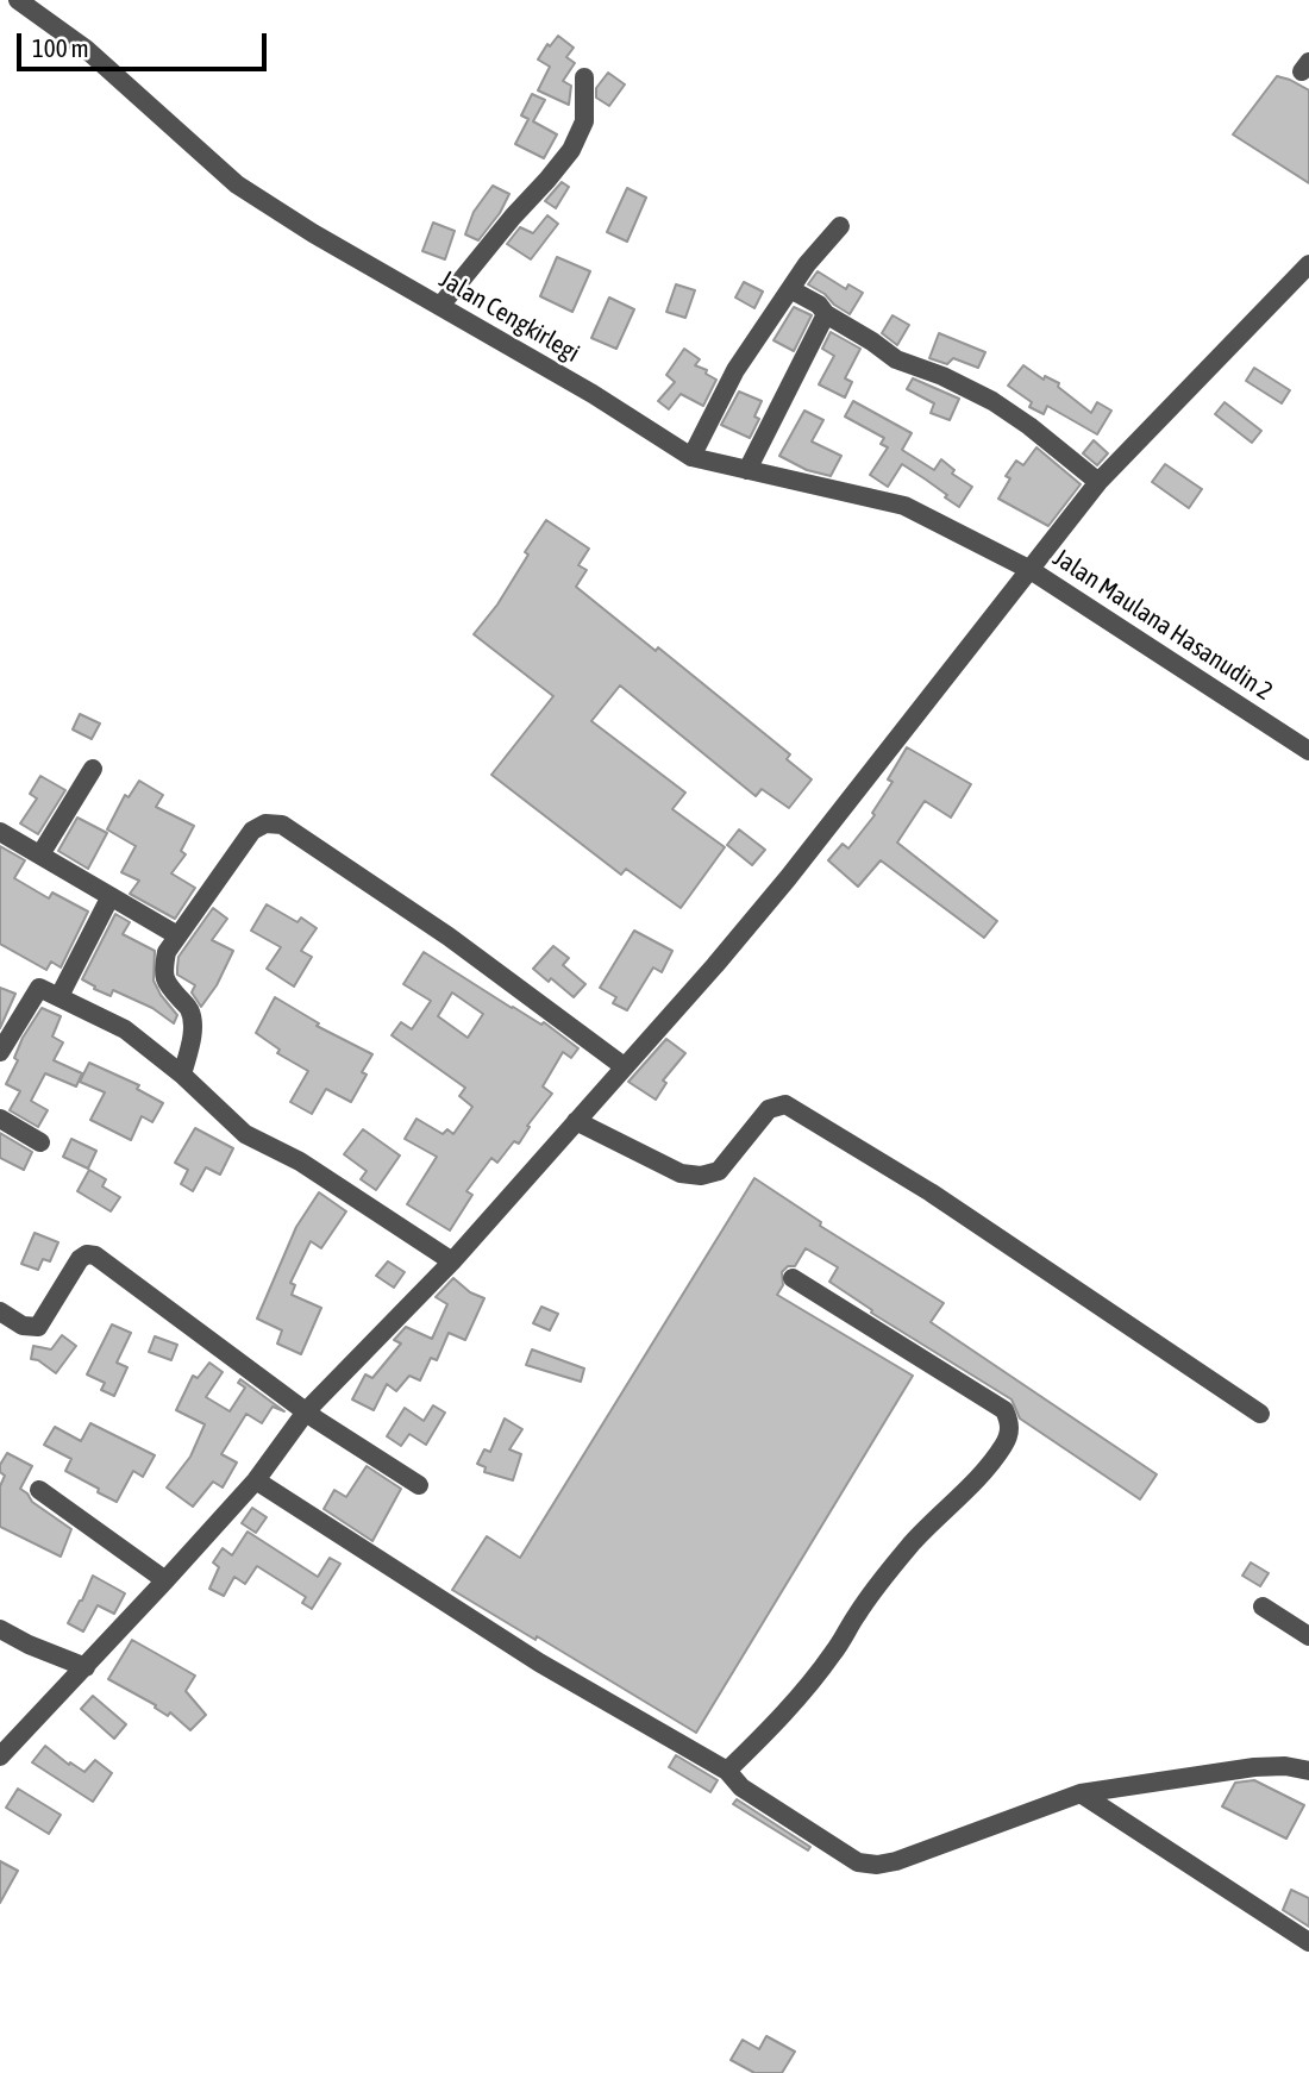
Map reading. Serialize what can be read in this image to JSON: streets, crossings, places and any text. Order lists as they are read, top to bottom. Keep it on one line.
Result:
{"streets":{"street":["Jalan Cengkirlegi","Jalan Maulana Hasanudin 2"]},"crossings":[["Jalan Cengkirlegi","Jalan Maulana Hasanudin 2"]],"scale_bar":"100 m"}
